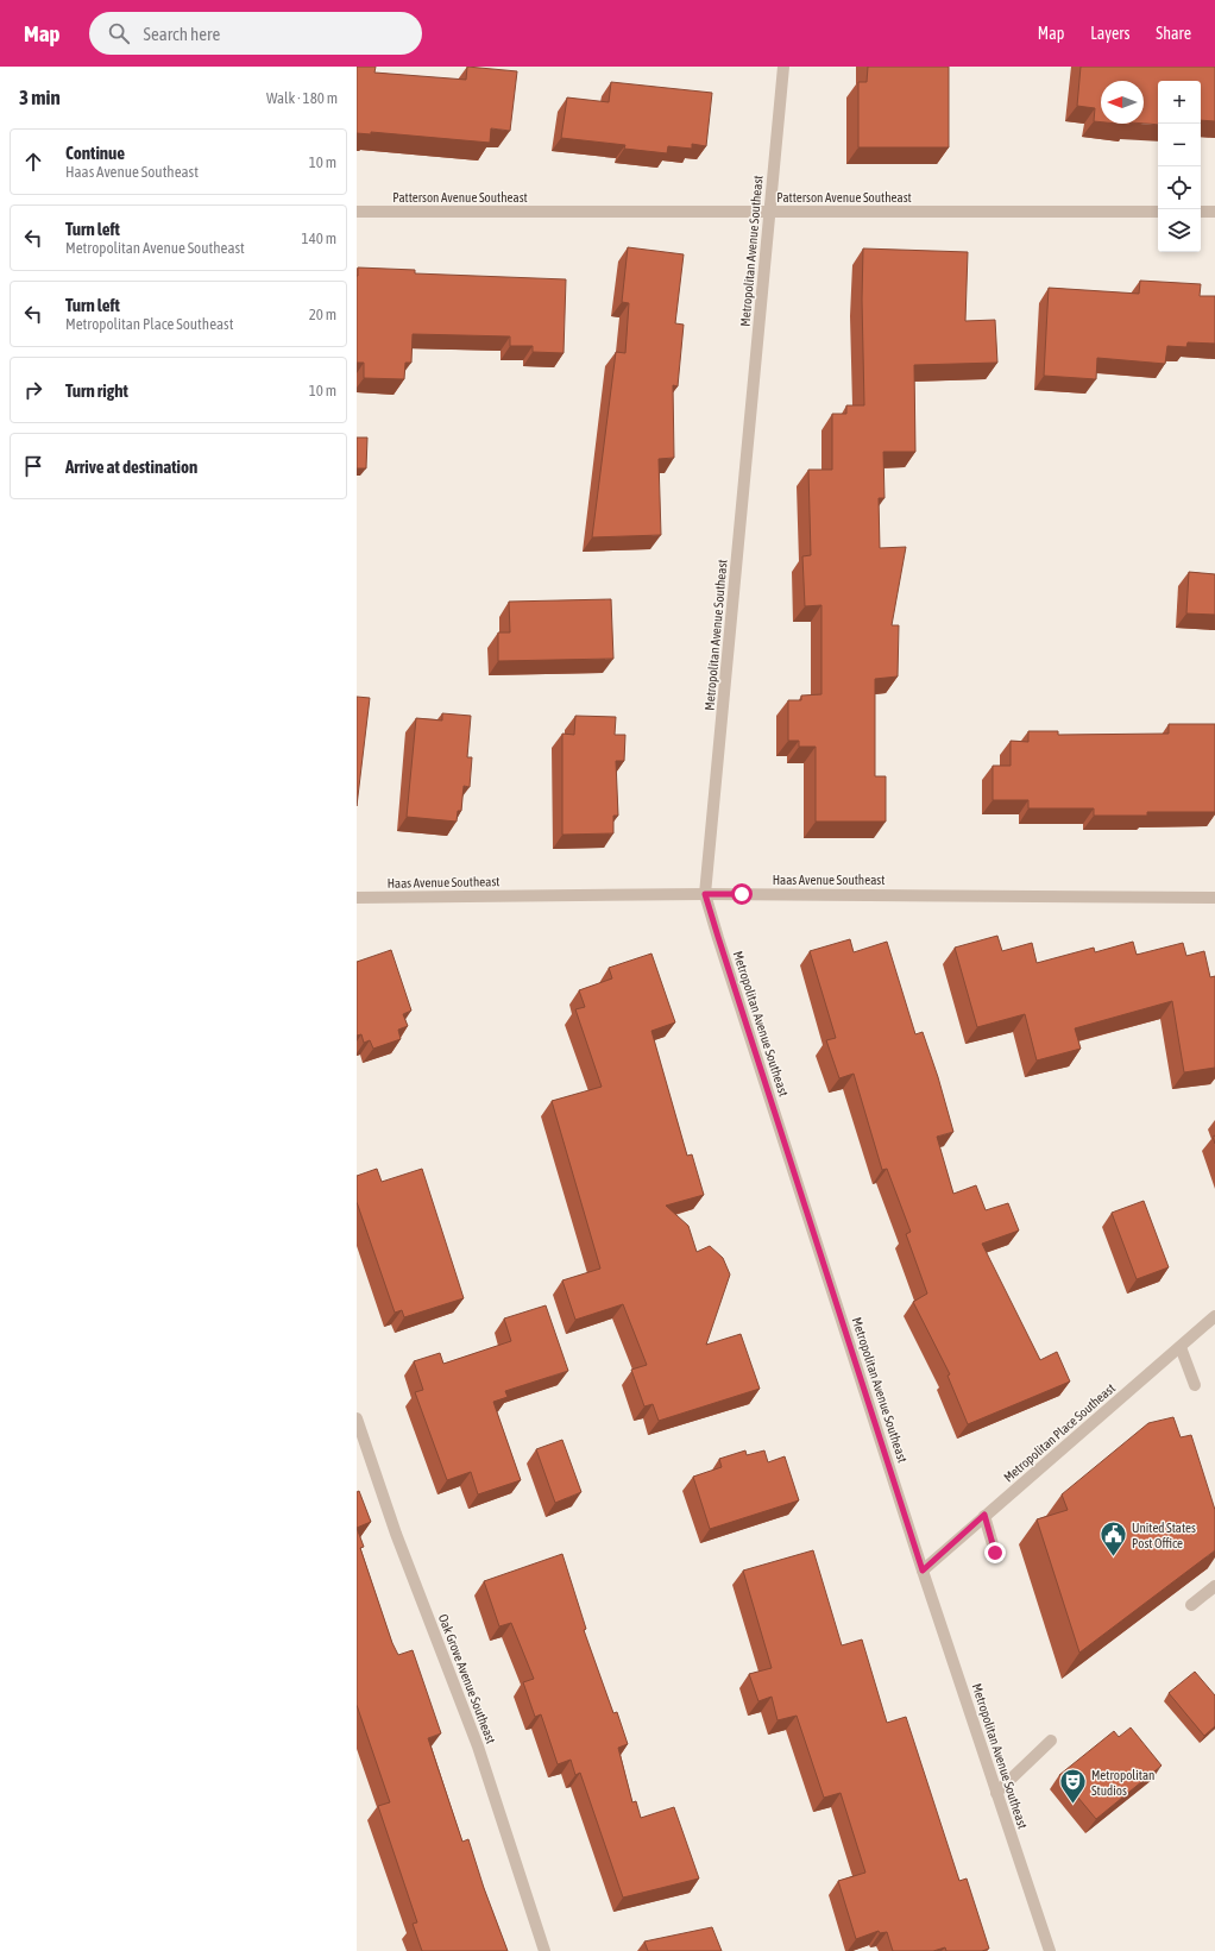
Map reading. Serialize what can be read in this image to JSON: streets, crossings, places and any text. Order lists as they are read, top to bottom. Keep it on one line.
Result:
{"streets":{"street":["Patterson Avenue Southeast","Metropolitan Avenue Southeast","Haas Avenue Southeast","Metropolitan Place Southeast","Oak Grove Avenue Southeast"]},"crossings":[["Patterson Avenue Southeast","Metropolitan Avenue Southeast"],["Metropolitan Avenue Southeast","Haas Avenue Southeast"],["Metropolitan Avenue Southeast","Metropolitan Place Southeast"]],"places":{"public building":["United States Post Office"],"theatre":["Metropolitan Studios"]},"north":"left","page":{"header":"Map","search":"Search here","nav":["Map","Layers","Share"],"heading":["3 min","Walk · 180 m"],"map_buttons":["+","−"],"list":[["Continue","Haas Avenue Southeast","10 m"],["Turn left","Metropolitan Avenue Southeast","140 m"],["Turn left","Metropolitan Place Southeast","20 m"],["Turn right","10 m"],"Arrive at destination"]}}
